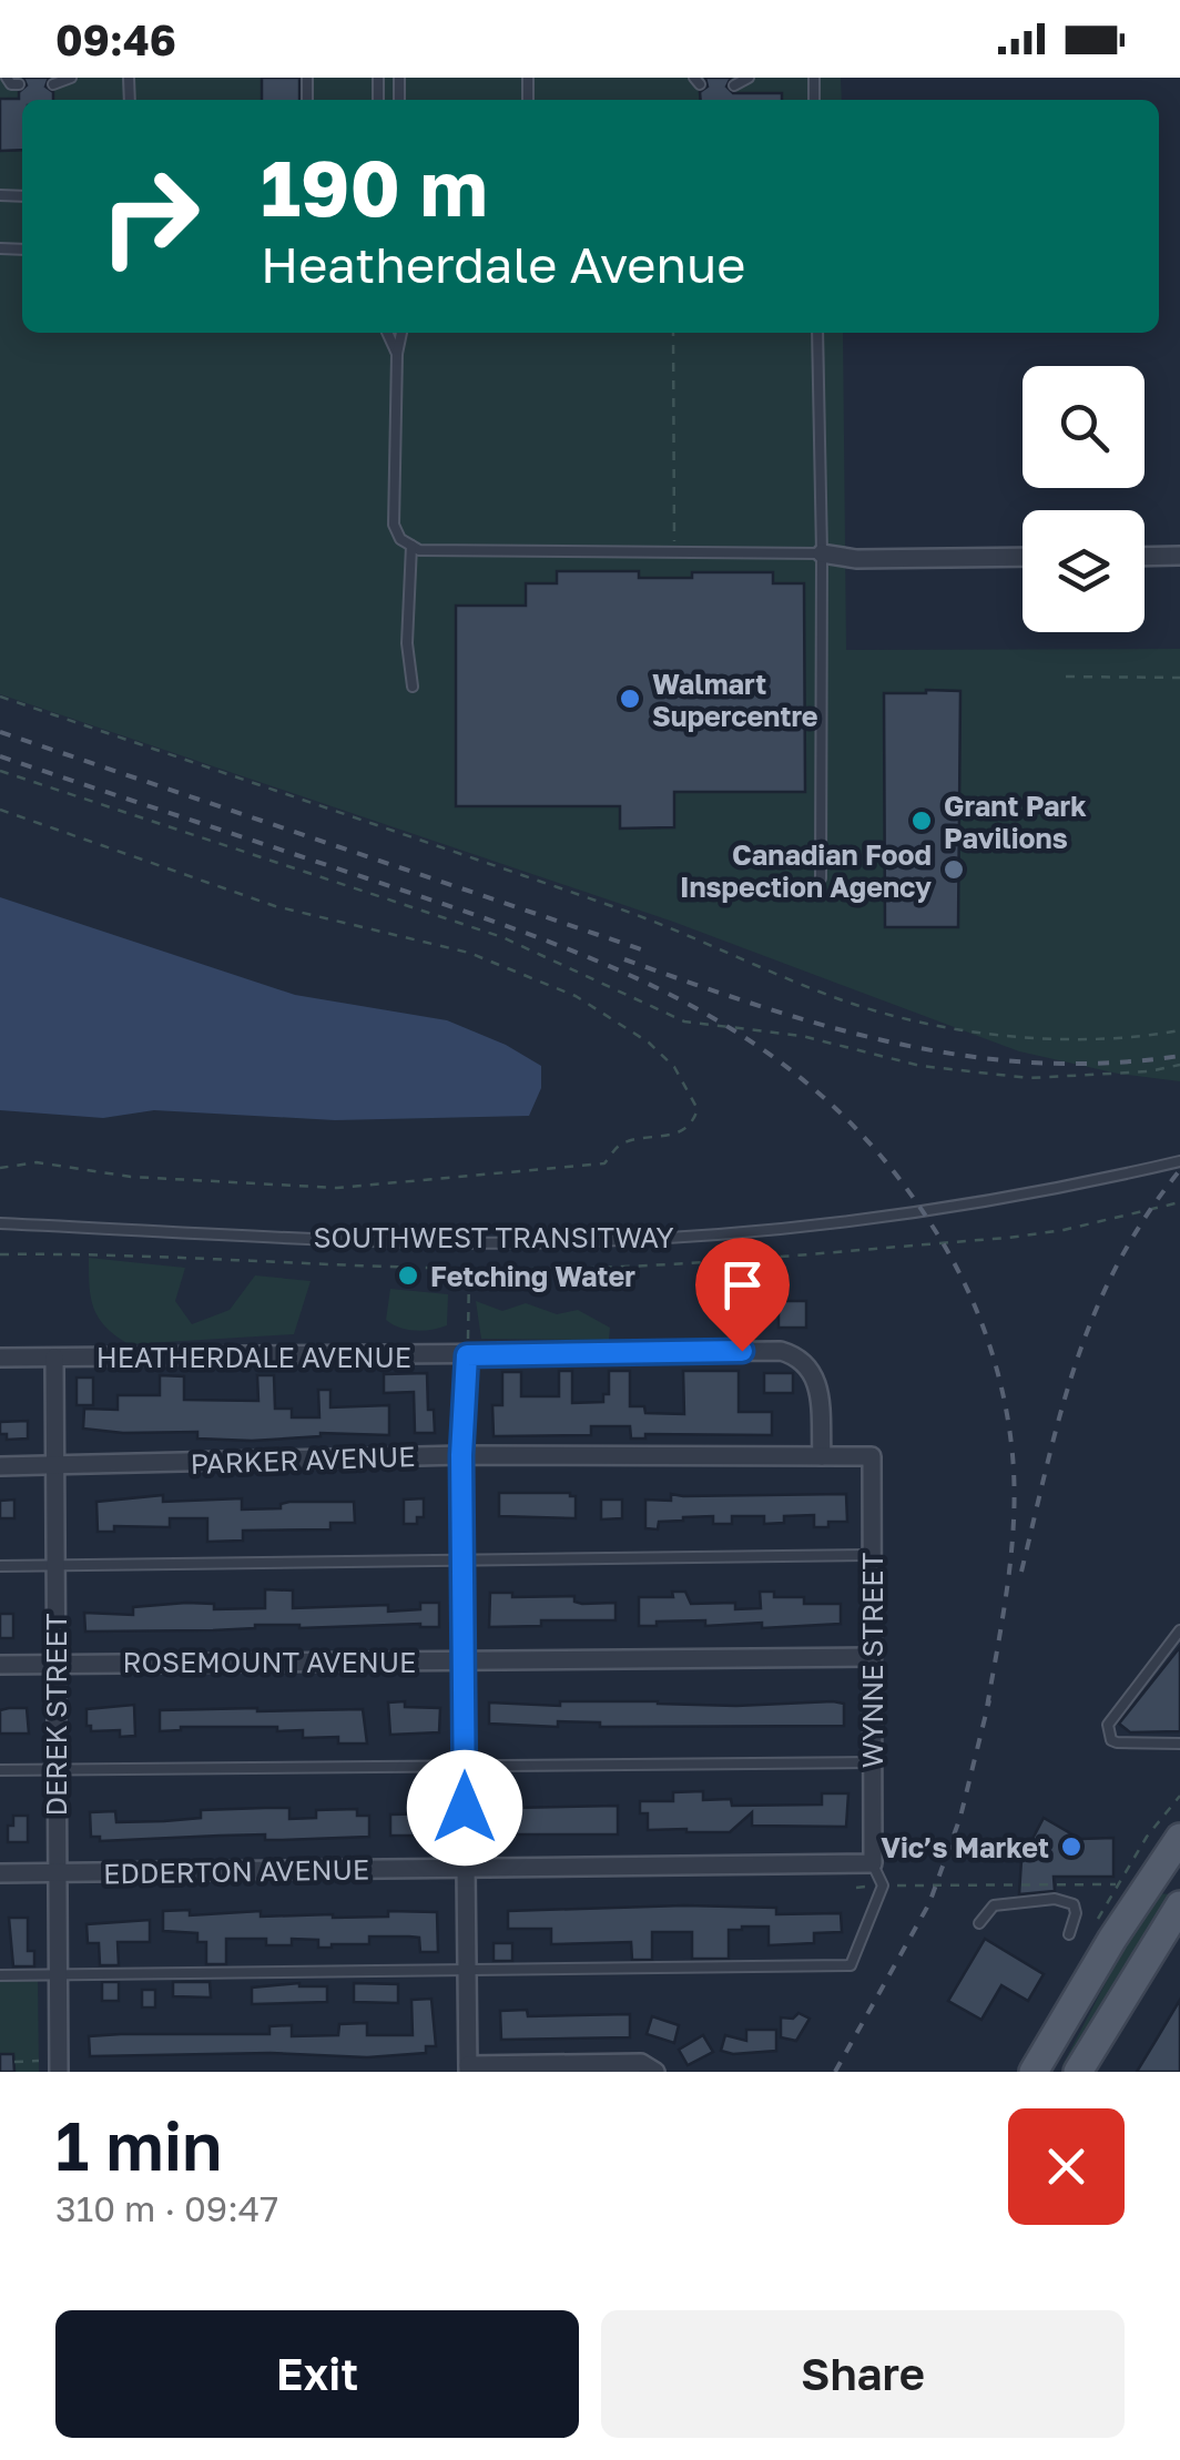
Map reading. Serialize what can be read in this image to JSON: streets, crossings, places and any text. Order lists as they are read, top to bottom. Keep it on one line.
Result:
{"streets":{"street":["HEATHERDALE AVENUE","PARKER AVENUE","WYNNE STREET","ROSEMOUNT AVENUE","DEREK STREET","EDDERTON AVENUE"],"lane":["SOUTHWEST TRANSITWAY"]},"crossings":[["HEATHERDALE AVENUE","PARKER AVENUE"],["HEATHERDALE AVENUE","DEREK STREET"],["PARKER AVENUE","WYNNE STREET"],["PARKER AVENUE","DEREK STREET"],["WYNNE STREET","ROSEMOUNT AVENUE"],["WYNNE STREET","EDDERTON AVENUE"],["ROSEMOUNT AVENUE","DEREK STREET"],["DEREK STREET","EDDERTON AVENUE"]],"places":["Walmart Supercentre","Grant Park Pavilions","Canadian Food Inspection Agency","Fetching Water","Vic’s Market"],"page":{"status":"09:46","turn":["190 m","Heatherdale Avenue"],"heading":["1 min","310 m · 09:47"],"buttons":["Exit","Share"]}}
